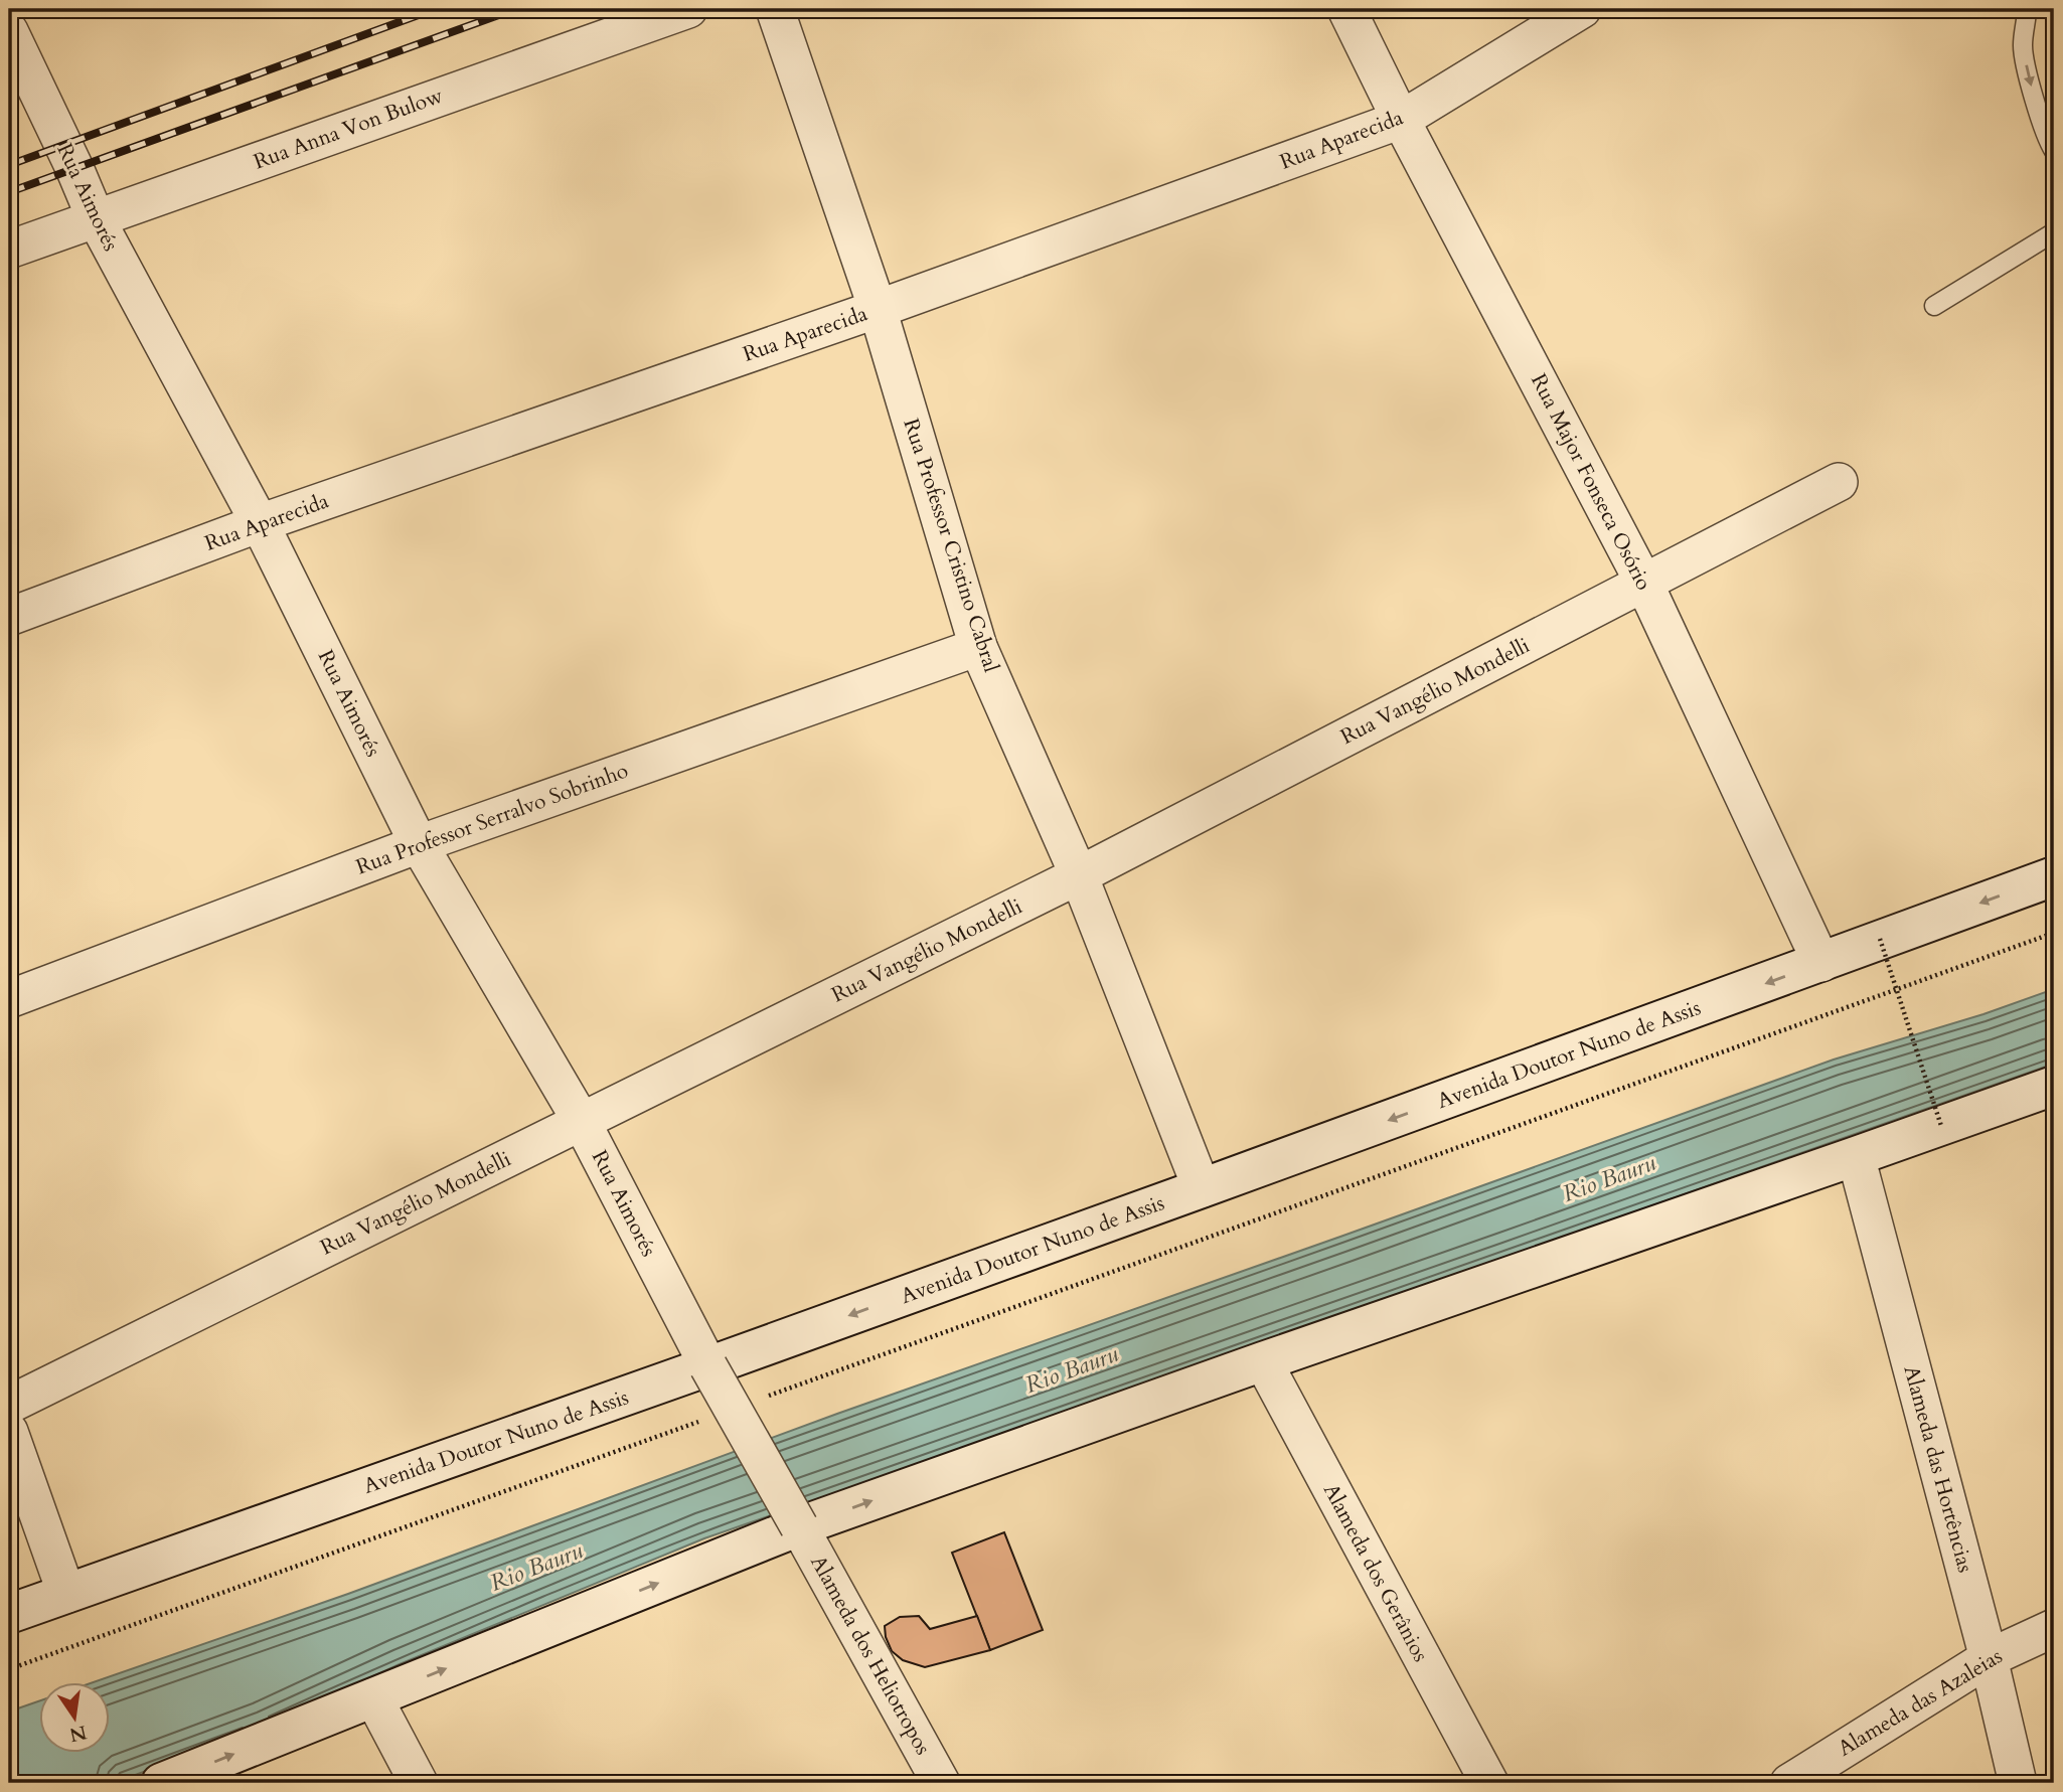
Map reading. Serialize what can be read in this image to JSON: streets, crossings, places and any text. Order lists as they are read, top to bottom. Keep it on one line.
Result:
{"streets":{"main road":["Avenida Doutor Nuno de Assis"],"street":["Rua Anna Von Bulow","Rua Aparecida","Rua Aimorés","Rua Major Fonseca Osório","Rua Professor Cristino Cabral","Rua Vangélio Mondelli","Rua Professor Serralvo Sobrinho","Alameda das Hortências","Alameda dos Gerânios","Alameda dos Heliotropos","Alameda das Azaleias"]},"crossings":[["Rua Anna Von Bulow","Rua Aimorés"],["Rua Aparecida","Rua Aimorés"],["Rua Aparecida","Rua Major Fonseca Osório"],["Rua Aparecida","Rua Professor Cristino Cabral"],["Rua Aimorés","Rua Vangélio Mondelli"],["Rua Aimorés","Rua Professor Serralvo Sobrinho"],["Rua Aimorés","Avenida Doutor Nuno de Assis"],["Rua Aimorés","Alameda dos Heliotropos"],["Rua Major Fonseca Osório","Rua Vangélio Mondelli"],["Rua Major Fonseca Osório","Avenida Doutor Nuno de Assis"],["Rua Professor Cristino Cabral","Rua Vangélio Mondelli"],["Rua Professor Cristino Cabral","Rua Professor Serralvo Sobrinho"],["Rua Professor Cristino Cabral","Avenida Doutor Nuno de Assis"],["Alameda das Hortências","Alameda das Azaleias"]],"water":["Rio Bauru"],"north":"bottom"}
